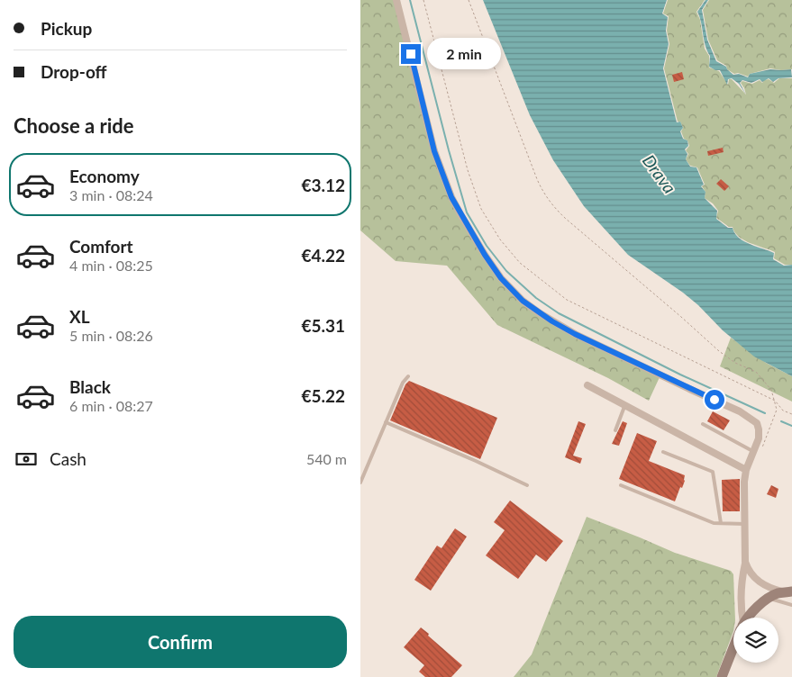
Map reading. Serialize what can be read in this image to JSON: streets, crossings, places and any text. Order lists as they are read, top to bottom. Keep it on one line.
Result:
{"water":["Drava"],"page":{"banner":["Pickup","Drop-off"],"bubble":"2 min","heading":"Choose a ride","list":[{"name":"Economy","note":"3 min · 08:24","value":"€3.12"},{"name":"Comfort","note":"4 min · 08:25","value":"€4.22"},{"name":"XL","note":"5 min · 08:26","value":"€5.31"},{"name":"Black","note":"6 min · 08:27","value":"€5.22"}],"pay":["Cash","540 m"],"buttons":"Confirm"}}
